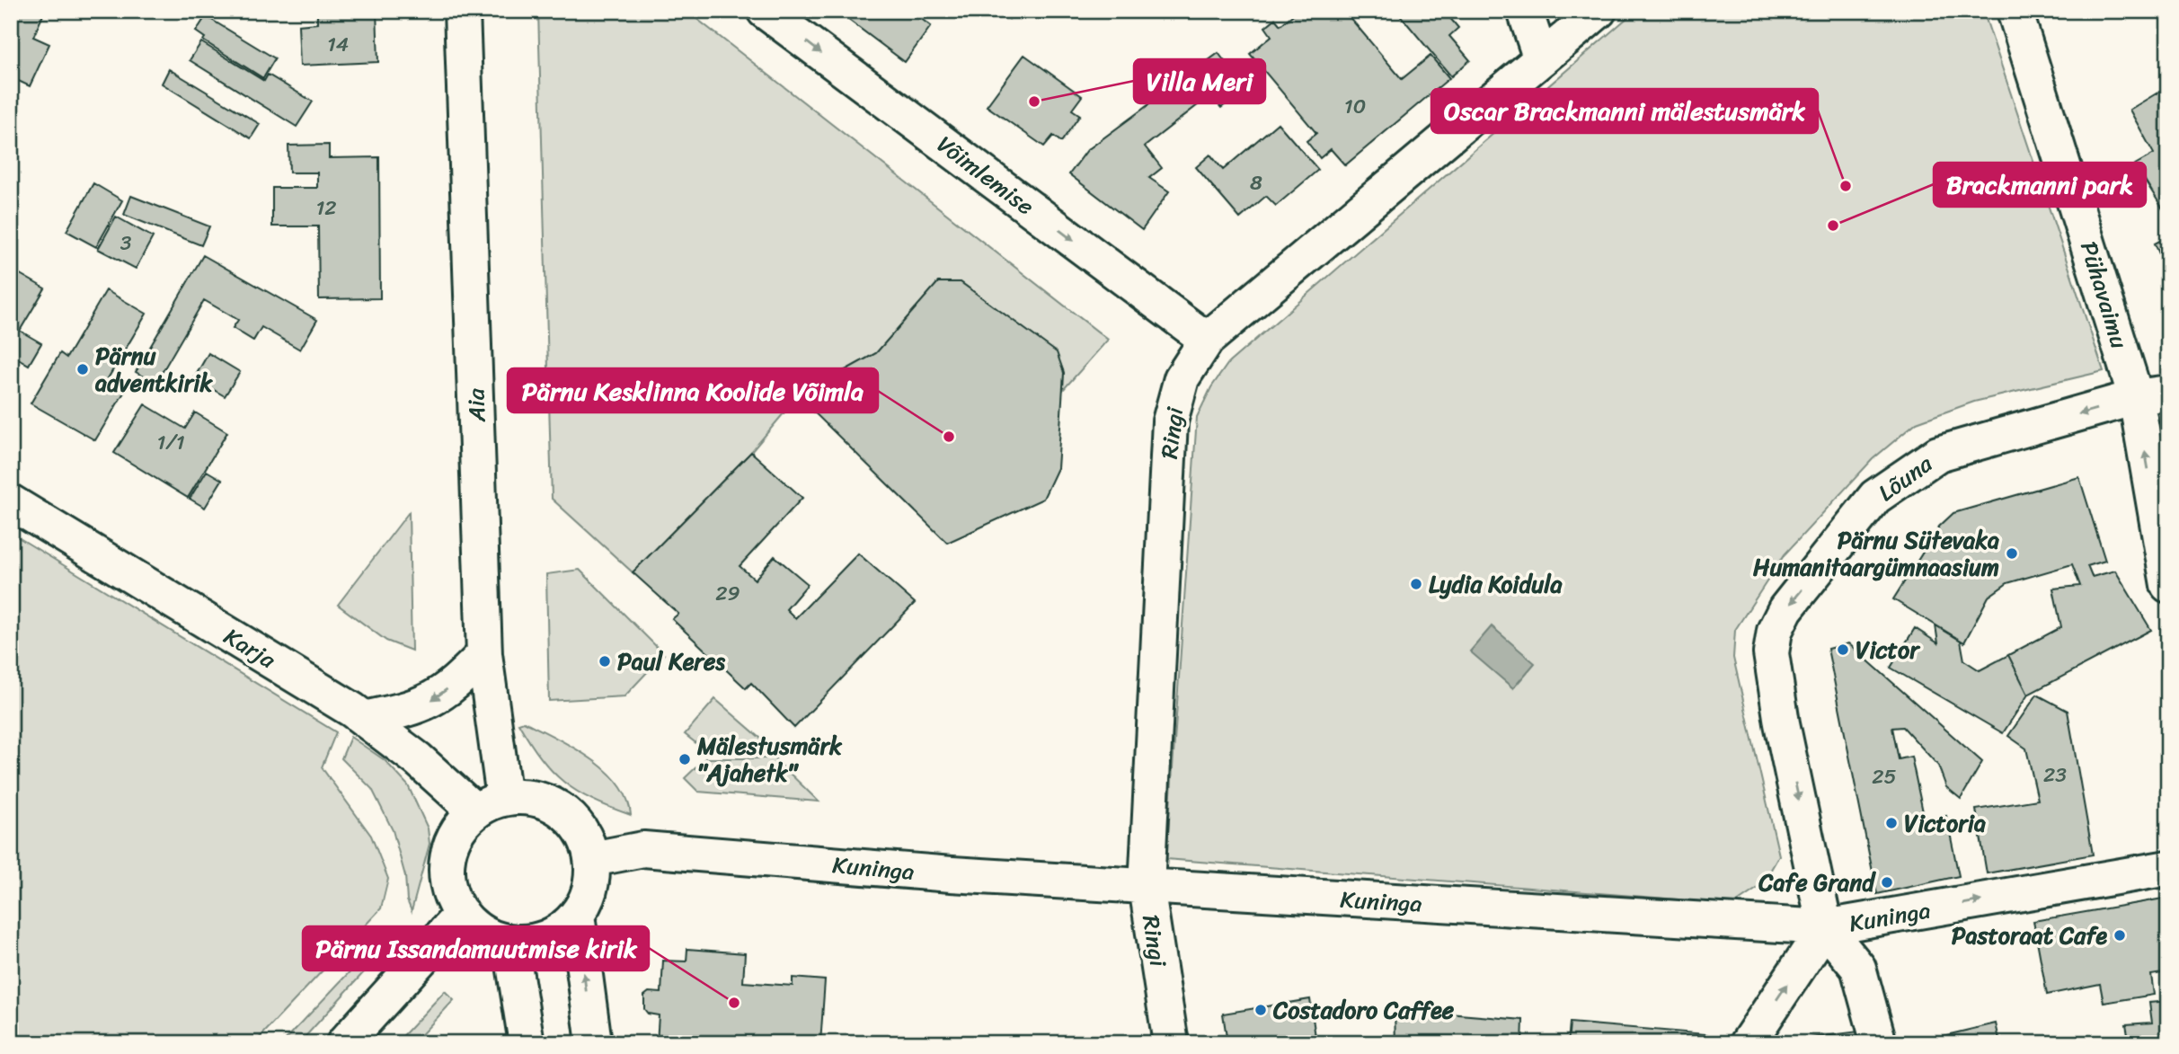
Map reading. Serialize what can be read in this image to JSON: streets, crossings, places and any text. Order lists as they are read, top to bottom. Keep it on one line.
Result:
{"streets":{"street":["Võimlemise","Pühavaimu","Aia","Ringi","Lõuna","Karja","Kuninga"]},"crossings":[["Võimlemise","Ringi"],["Pühavaimu","Lõuna"],["Aia","Karja"],["Aia","Kuninga"],["Ringi","Kuninga"],["Lõuna","Kuninga"],["Karja","Kuninga"]],"one_way":["Võimlemise","Lõuna"],"places":["Villa Meri","Oscar Brackmanni mälestusmärk","Brackmanni park","Pärnu adventkirik","Pärnu Kesklinna Koolide Võimla","Pärnu Sütevaka Humanitaargümnaasium","Lydia Koidula","Victor","Paul Keres","Mälestusmärk \"Ajahetk\"","Victoria","Cafe Grand","Pastoraat Cafe","Pärnu Issandamuutmise kirik","Costadoro Caffee"],"house_numbers":["14","10","8","12","3","1/1","29","23","25"]}
